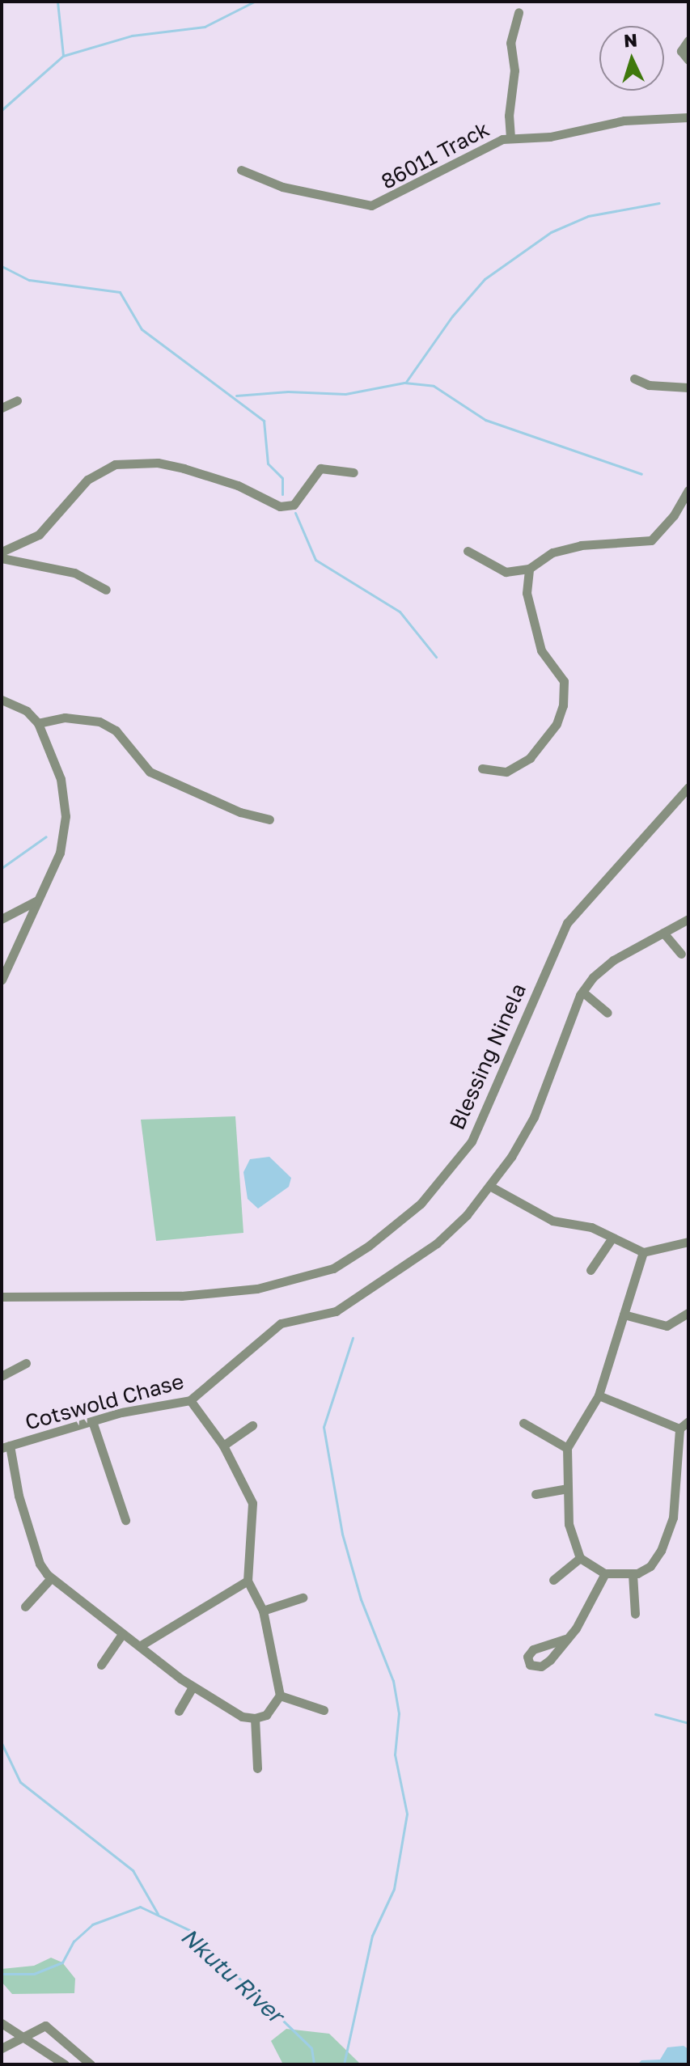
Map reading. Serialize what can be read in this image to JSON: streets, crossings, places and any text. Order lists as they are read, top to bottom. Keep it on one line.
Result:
{"streets":{"street":["86011 Track","Blessing Ninela","Cotswold Chase"]},"water":["Nkutu River"],"north":"top"}
